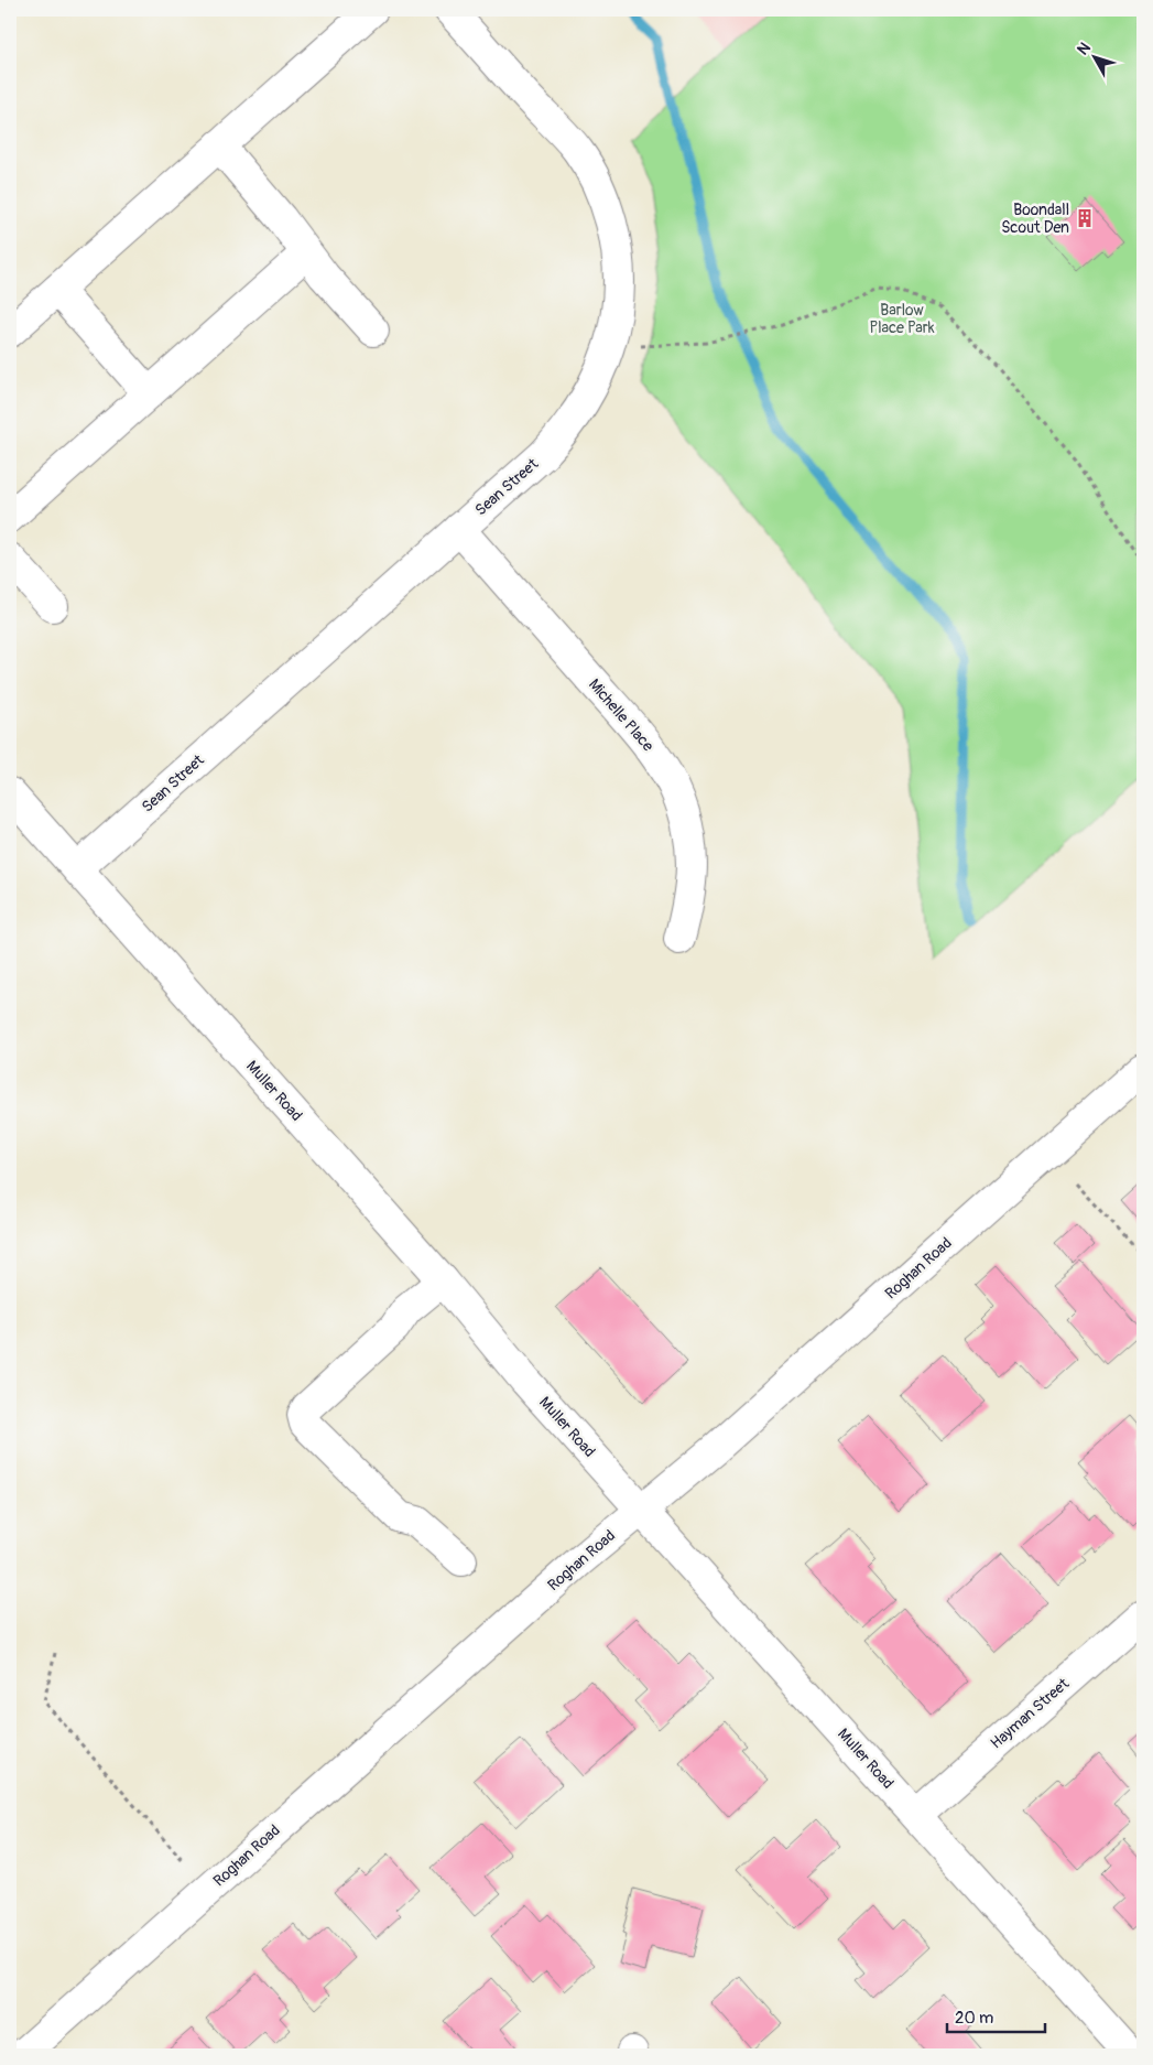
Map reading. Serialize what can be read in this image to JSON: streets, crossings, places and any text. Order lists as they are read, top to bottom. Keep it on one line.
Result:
{"streets":{"street":["Sean Street","Michelle Place","Muller Road","Roghan Road","Hayman Street"]},"crossings":[["Sean Street","Michelle Place"],["Sean Street","Muller Road"],["Muller Road","Roghan Road"],["Muller Road","Hayman Street"]],"parks":["Barlow Place Park"],"places":{"building":["Boondall Scout Den"]},"scale_bar":"20 m","north":"top left"}
